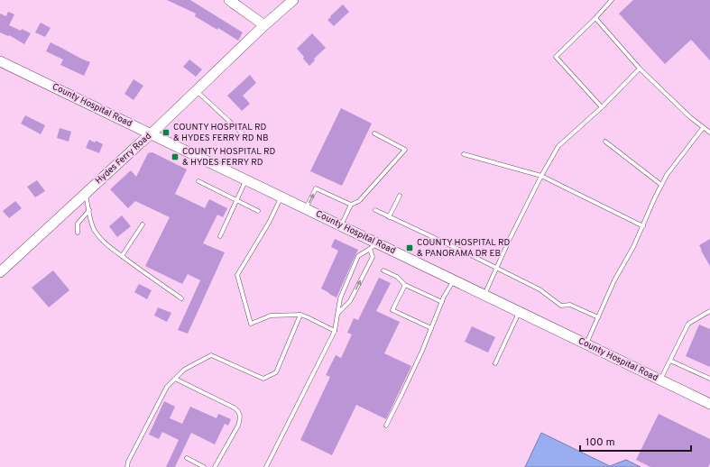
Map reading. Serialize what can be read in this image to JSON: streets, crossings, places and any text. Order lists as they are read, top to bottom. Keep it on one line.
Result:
{"streets":{"main road":["County Hospital Road","Hydes Ferry Road"]},"crossings":[["County Hospital Road","Hydes Ferry Road"]],"places":{"transit":["COUNTY HOSPITAL RD & HYDES FERRY RD NB","COUNTY HOSPITAL RD & HYDES FERRY RD","COUNTY HOSPITAL RD & PANORAMA DR EB"]},"scale_bar":"100 m"}
